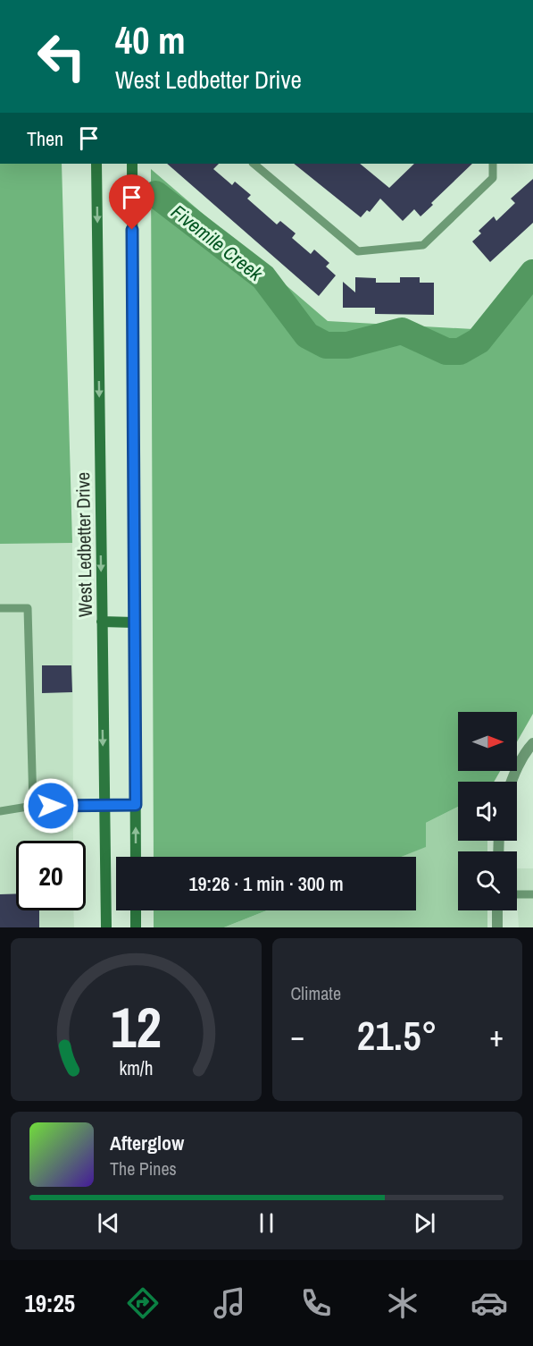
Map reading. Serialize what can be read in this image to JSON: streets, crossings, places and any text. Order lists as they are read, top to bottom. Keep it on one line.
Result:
{"streets":{"main road":["West Ledbetter Drive"]},"water":["Fivemile Creek"],"north":"right","page":{"turn":["40 m","West Ledbetter Drive"],"then":"Then","limit":"20","trip":"19:26 · 1 min · 300 m","tile":"Climate","heat":["−","21.5°","+"],"song":["Afterglow","The Pines"],"tabs":"19:25","gauge":["12","km/h"]}}
